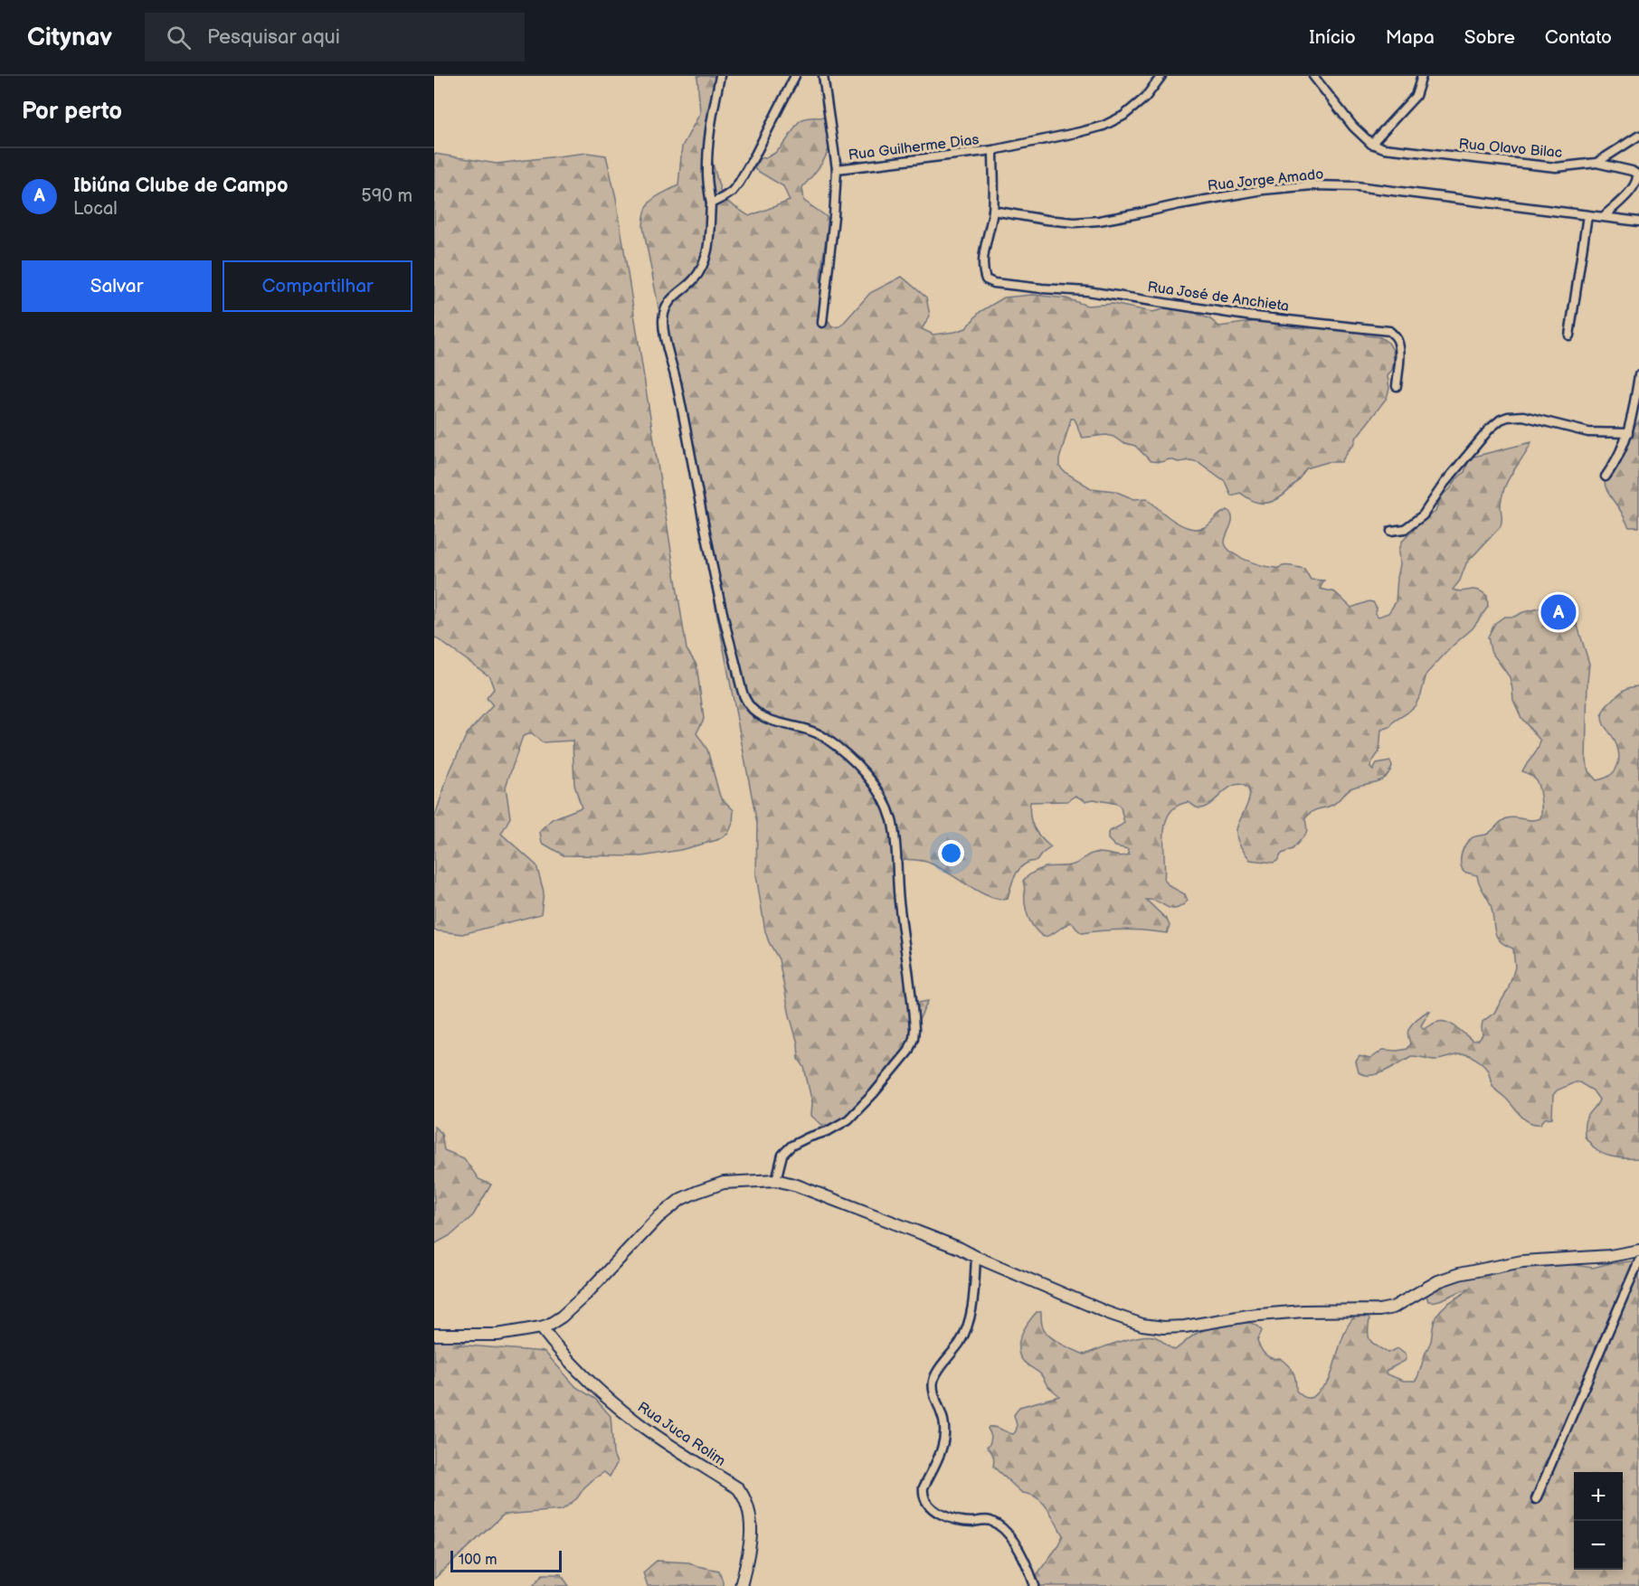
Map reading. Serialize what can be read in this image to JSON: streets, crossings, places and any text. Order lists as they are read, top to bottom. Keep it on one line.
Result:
{"streets":{"street":["Rua Guilherme Dias","Rua Olavo Bilac","Rua Jorge Amado","Rua José de Anchieta","Rua Juca Rolim"]},"crossings":[["Rua Jorge Amado","Rua José de Anchieta"]],"scale_bar":"100 m","page":{"header":"Citynav","search":"Pesquisar aqui","nav":["Início","Mapa","Sobre","Contato"],"heading":"Por perto","list":[{"mark":"A","name":"Ibiúna Clube de Campo","note":"Local","value":"590 m"}],"buttons":["Salvar","Compartilhar"],"pins":"A","map_buttons":["+","−"],"scale":"100 m"}}
